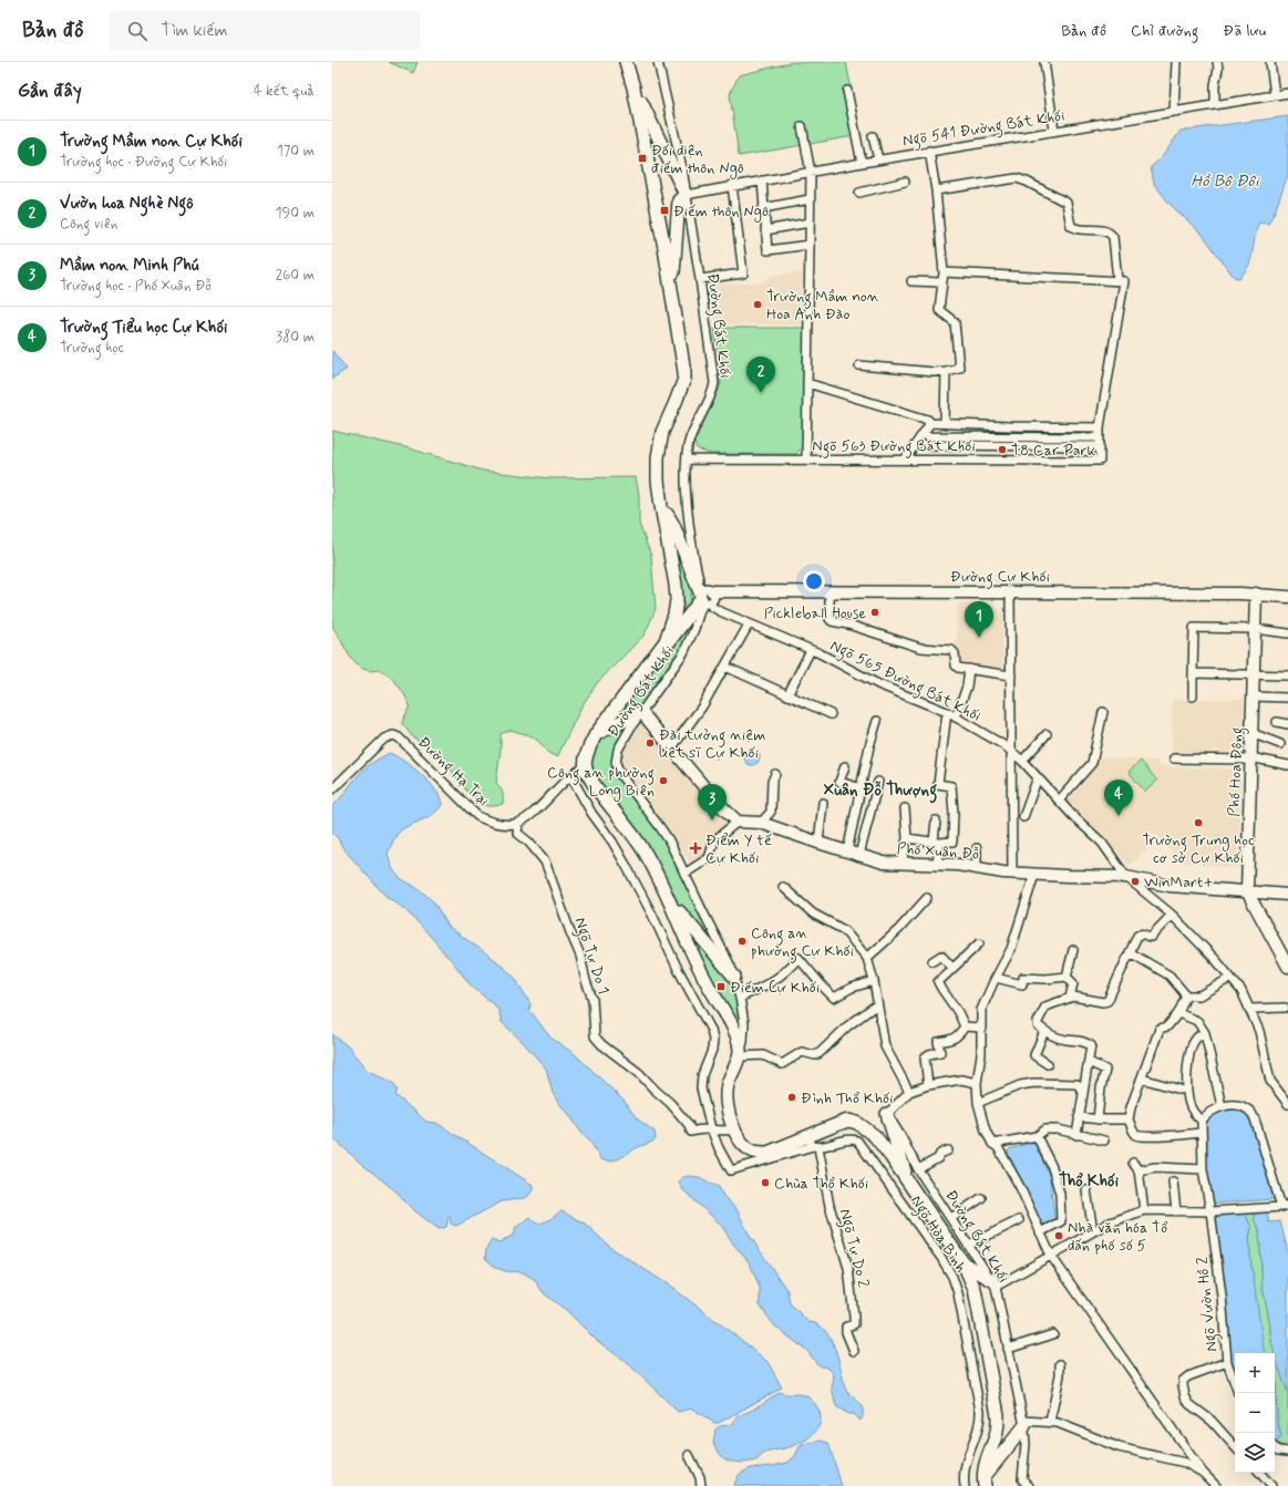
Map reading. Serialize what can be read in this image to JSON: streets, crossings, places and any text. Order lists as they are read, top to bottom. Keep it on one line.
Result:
{"streets":{"street":["Ngõ 541 Đường Bát Khối","Đường Bát Khối","Ngõ 563 Đường Bát Khối","Đường Cự Khối","Ngõ 565 Đường Bát Khối","Đường Hạ Trại","Phố Hoa Động","Phố Xuân Đỗ","Ngõ Tự Do 1","Ngõ Hòa Bình","Ngõ Tự Do 2","Ngõ Vườn Hồ 2"]},"crossings":[["Ngõ 541 Đường Bát Khối","Đường Bát Khối"],["Đường Bát Khối","Ngõ 563 Đường Bát Khối"],["Đường Bát Khối","Đường Cự Khối"],["Đường Bát Khối","Ngõ 565 Đường Bát Khối"],["Đường Cự Khối","Ngõ 565 Đường Bát Khối"],["Đường Cự Khối","Phố Hoa Động"],["Ngõ 565 Đường Bát Khối","Phố Xuân Đỗ"],["Đường Hạ Trại","Ngõ Tự Do 1"],["Phố Hoa Động","Phố Xuân Đỗ"],["Ngõ Hòa Bình","Ngõ Tự Do 2"]],"districts":["Xuân Đỗ Thượng","Thổ Khối"],"water":["Hồ Bộ Đội"],"places":{"transit":["Đối diện điếm thôn Ngô","Điếm thôn Ngô","Điếm Cự Khối"],"other":["Trường Mầm non Hoa Anh Đào","T8 Car Park","Pickleball House","Đài tưởng niệm liệt sĩ Cự Khối","Công an phường Long Biên","Trường Trung học cơ sở Cự Khối","WinMart+","Công an phường Cự Khối","Đình Thổ Khối","Chùa Thổ Khối","Nhà văn hóa Tổ dấn phố số 5"],"health":["Điểm Y tế Cự Khối"]},"page":{"header":"Bản đồ","search":"Tìm kiếm","nav":["Bản đồ","Chỉ đường","Đã lưu"],"heading":["Gần đây","4 kết quả"],"list":[{"mark":"1","name":"Trường Mầm non Cự Khối","note":"Trường học · Đường Cự Khối","value":"170 m"},{"mark":"2","name":"Vườn hoa Nghè Ngô","note":"Công viên","value":"190 m"},{"mark":"3","name":"Mầm non Minh Phú","note":"Trường học · Phố Xuân Đỗ","value":"260 m"},{"mark":"4","name":"Trường Tiểu học Cự Khối","note":"Trường học","value":"380 m"}],"pins":["2","1","4","3"],"map_buttons":["+","−"]}}
